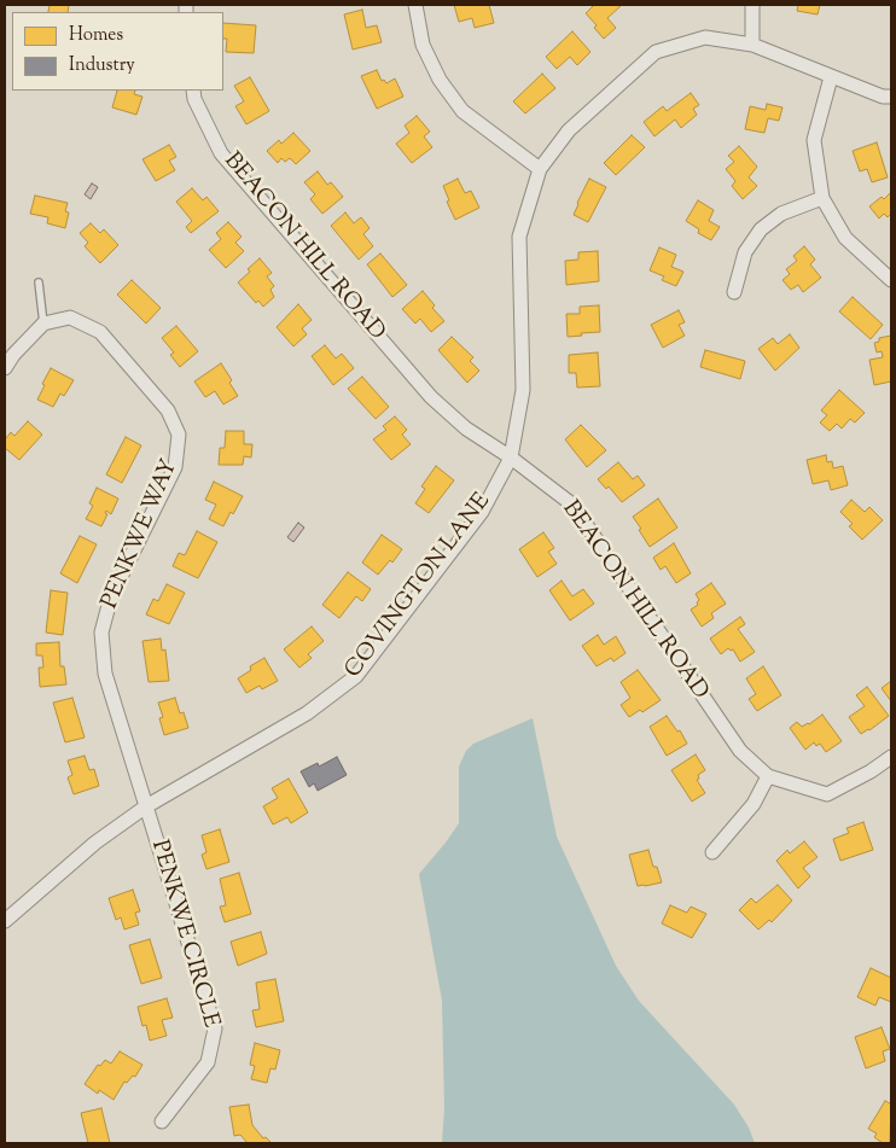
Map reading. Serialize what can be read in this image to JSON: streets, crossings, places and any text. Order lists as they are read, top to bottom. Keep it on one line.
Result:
{"streets":{"street":["BEACON HILL ROAD","PENKWE WAY","COVINGTON LANE","PENKWE CIRCLE"]},"crossings":[["BEACON HILL ROAD","COVINGTON LANE"],["PENKWE WAY","COVINGTON LANE"],["PENKWE WAY","PENKWE CIRCLE"],["COVINGTON LANE","PENKWE CIRCLE"]],"legend":["Homes","Industry"]}
